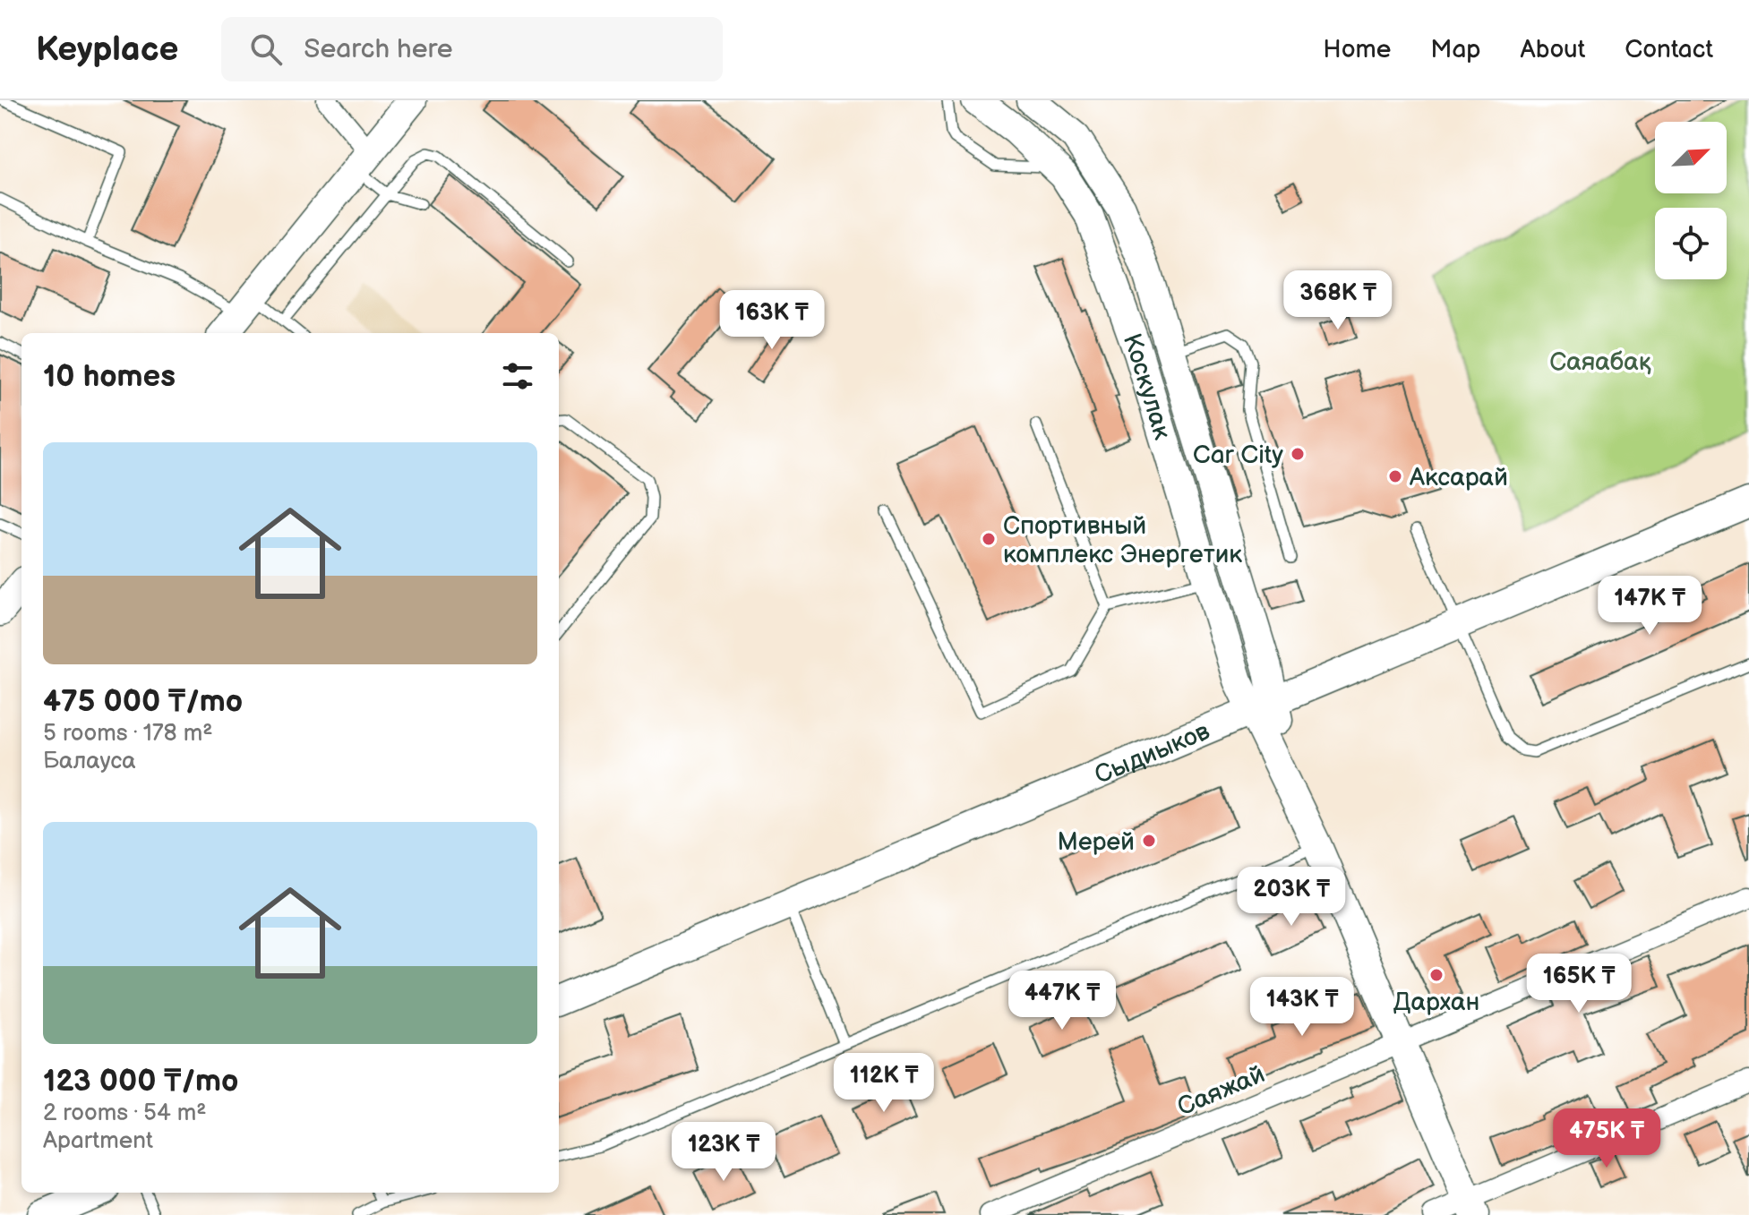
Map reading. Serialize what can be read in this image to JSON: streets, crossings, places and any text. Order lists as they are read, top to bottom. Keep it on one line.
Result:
{"streets":{"street":["Коскулак","Сыдиыков","Саяжай"]},"crossings":[["Коскулак","Сыдиыков"]],"parks":["Саяабақ"],"places":["Car City","Аксарай","Спортивный комплекс Энергетик","Мерей","Дархан"],"north":"top right","page":{"header":"Keyplace","search":"Search here","nav":["Home","Map","About","Contact"],"price":["368K ₸","163K ₸","147K ₸","203K ₸","165K ₸","447K ₸","143K ₸","112K ₸","475K ₸","123K ₸"],"heading":"10 homes","list":[{"name":"475 000 ₸/mo","note":"5 rooms · 178 m² · Балауса"},{"name":"123 000 ₸/mo","note":"2 rooms · 54 m² · Apartment"}]}}
